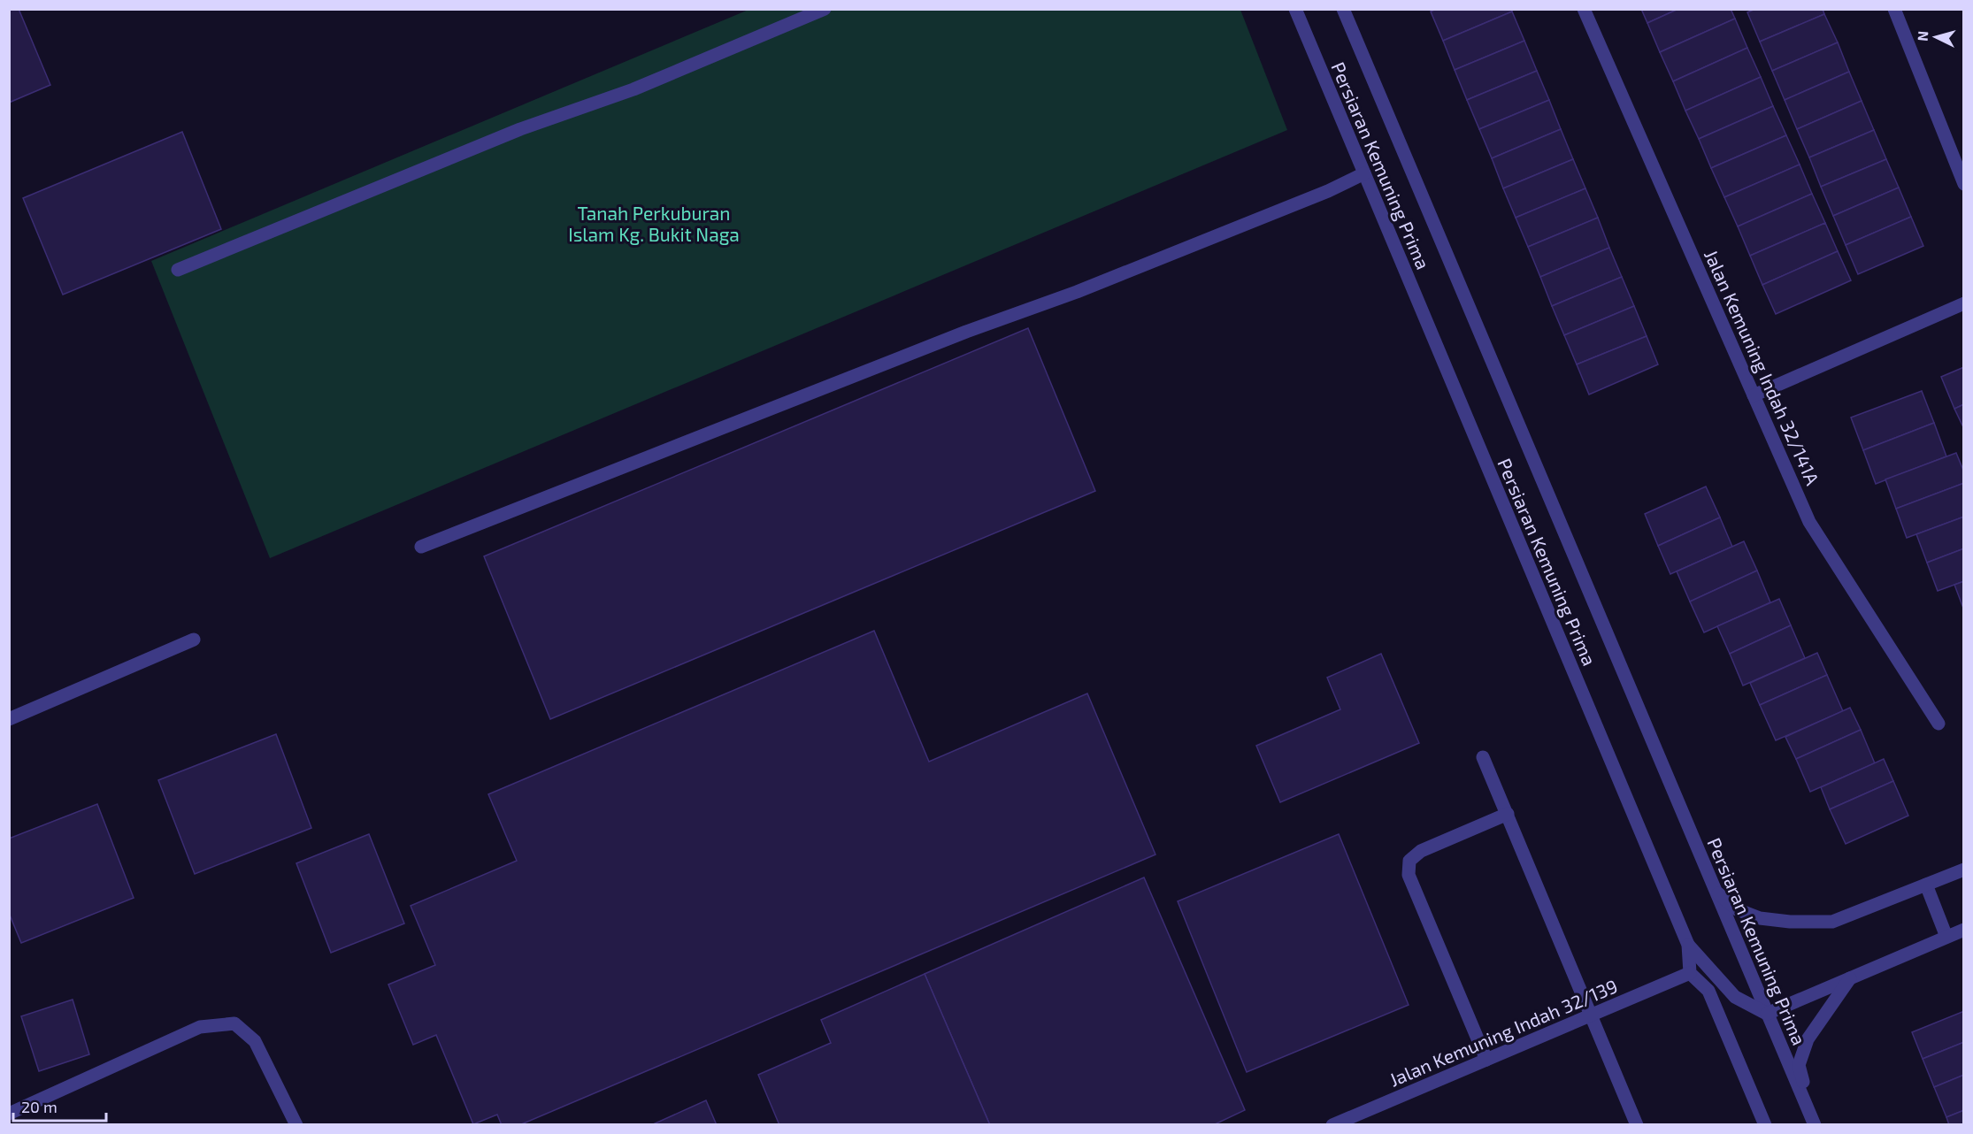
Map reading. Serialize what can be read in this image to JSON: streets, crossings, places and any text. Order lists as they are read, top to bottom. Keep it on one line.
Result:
{"streets":{"street":["Persiaran Kemuning Prima","Jalan Kemuning Indah 32/141A","Jalan Kemuning Indah 32/139"]},"crossings":[["Persiaran Kemuning Prima","Jalan Kemuning Indah 32/139"]],"parks":["Tanah Perkuburan Islam Kg. Bukit Naga"],"scale_bar":"20 m","north":"left"}
